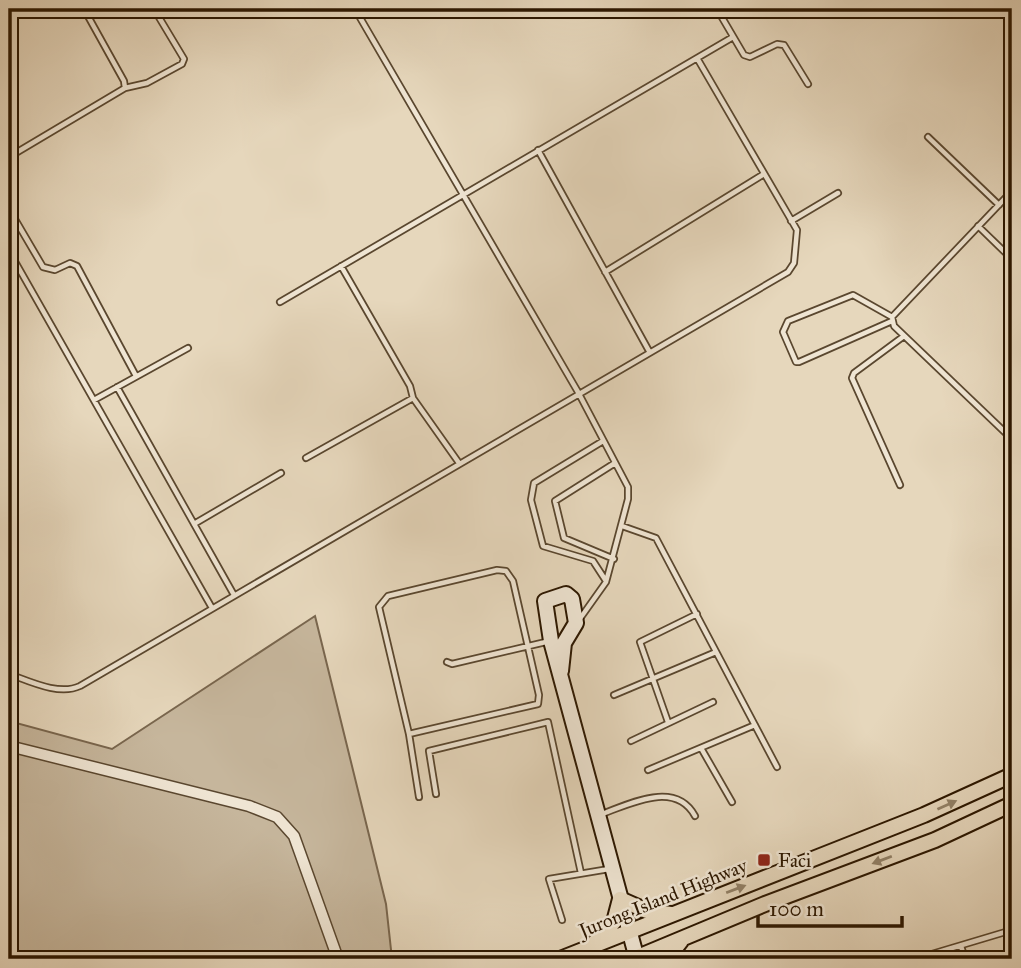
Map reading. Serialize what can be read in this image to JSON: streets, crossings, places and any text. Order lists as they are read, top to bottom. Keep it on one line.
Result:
{"streets":{"main road":["Jurong Island Highway"]},"places":{"transit":["Faci"]},"scale_bar":"100 m"}
